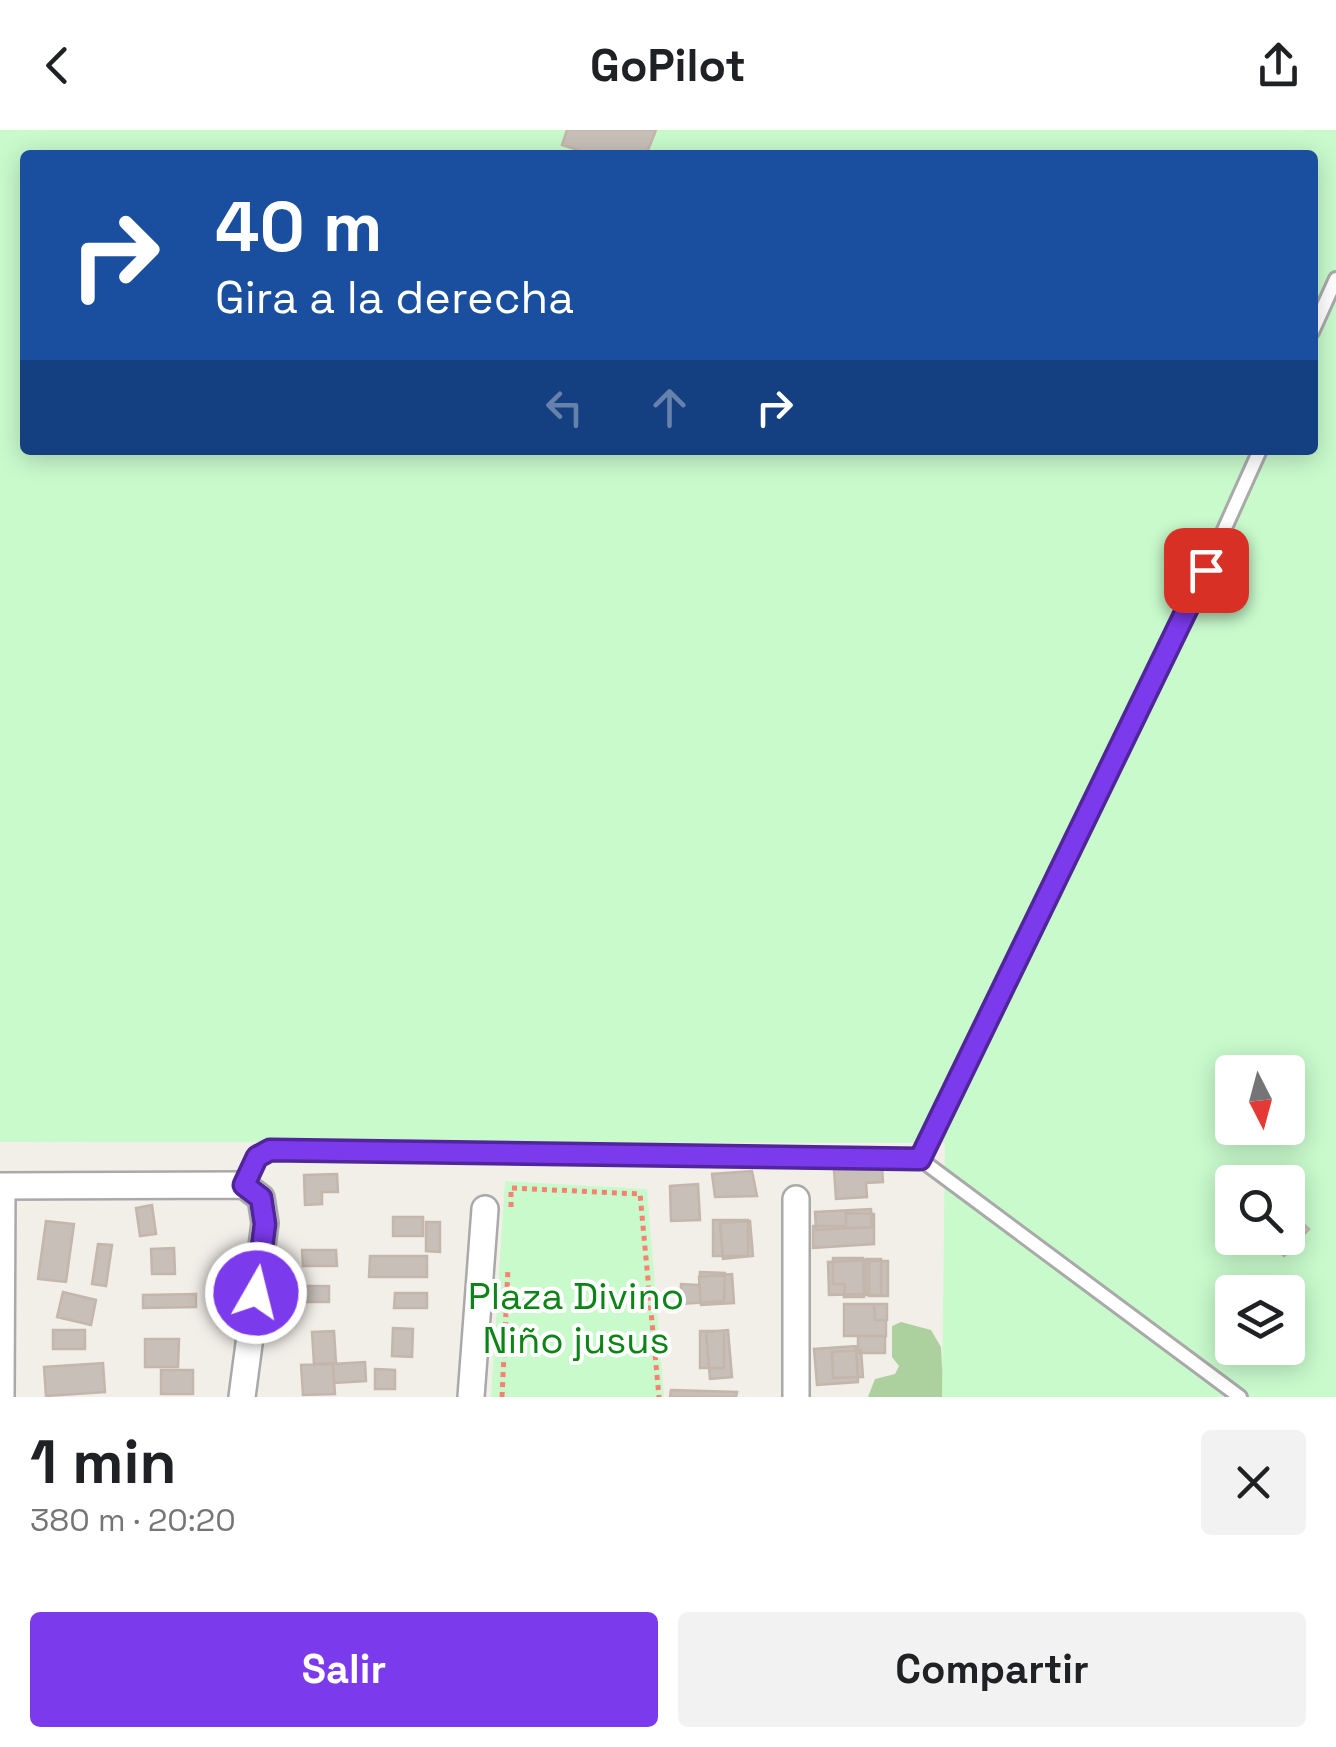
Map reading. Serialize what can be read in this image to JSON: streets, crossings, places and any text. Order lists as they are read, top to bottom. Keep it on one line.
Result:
{"parks":["Plaza Divino Niño jusus"],"north":"bottom","page":{"header":"GoPilot","turn":["40 m","Gira a la derecha"],"heading":["1 min","380 m · 20:20"],"buttons":["Salir","Compartir"]}}
